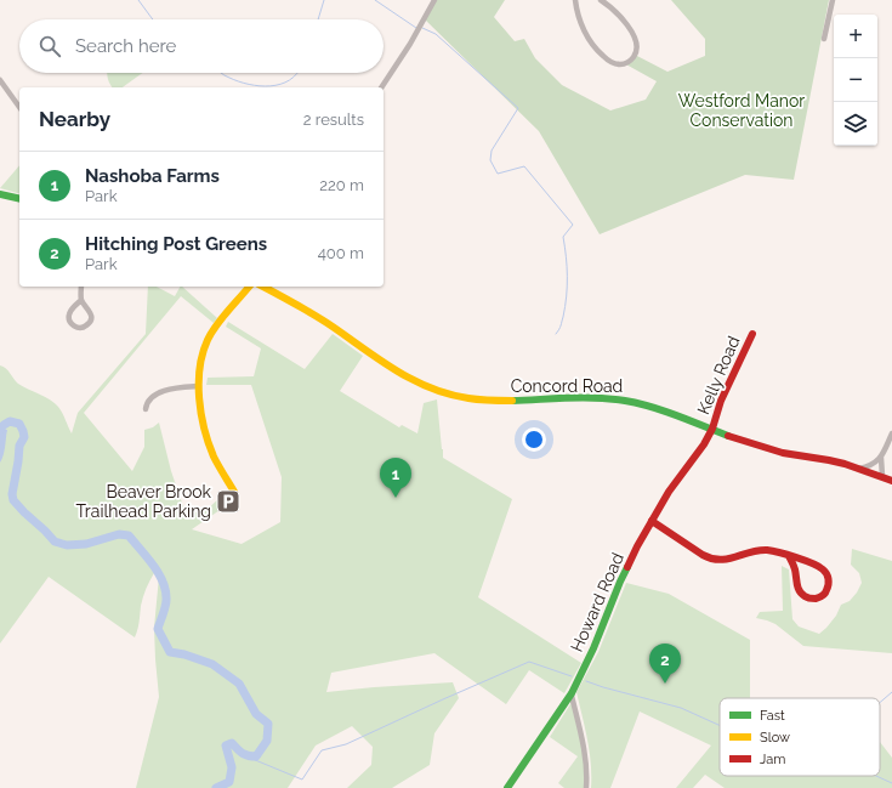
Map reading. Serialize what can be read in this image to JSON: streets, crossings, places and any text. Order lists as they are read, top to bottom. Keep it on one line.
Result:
{"streets":{"street":["Kelly Road","Concord Road","Howard Road"]},"crossings":[["Kelly Road","Concord Road"],["Kelly Road","Howard Road"],["Concord Road","Howard Road"]],"parks":["Westford Manor Conservation"],"places":{"parking":["Beaver Brook Trailhead Parking"]},"legend":["Fast","Slow","Jam"],"page":{"map_buttons":["+","−"],"search":"Search here","heading":["Nearby","2 results"],"list":[{"mark":"1","name":"Nashoba Farms","note":"Park","value":"220 m"},{"mark":"2","name":"Hitching Post Greens","note":"Park","value":"400 m"}],"pins":["1","2"]}}
